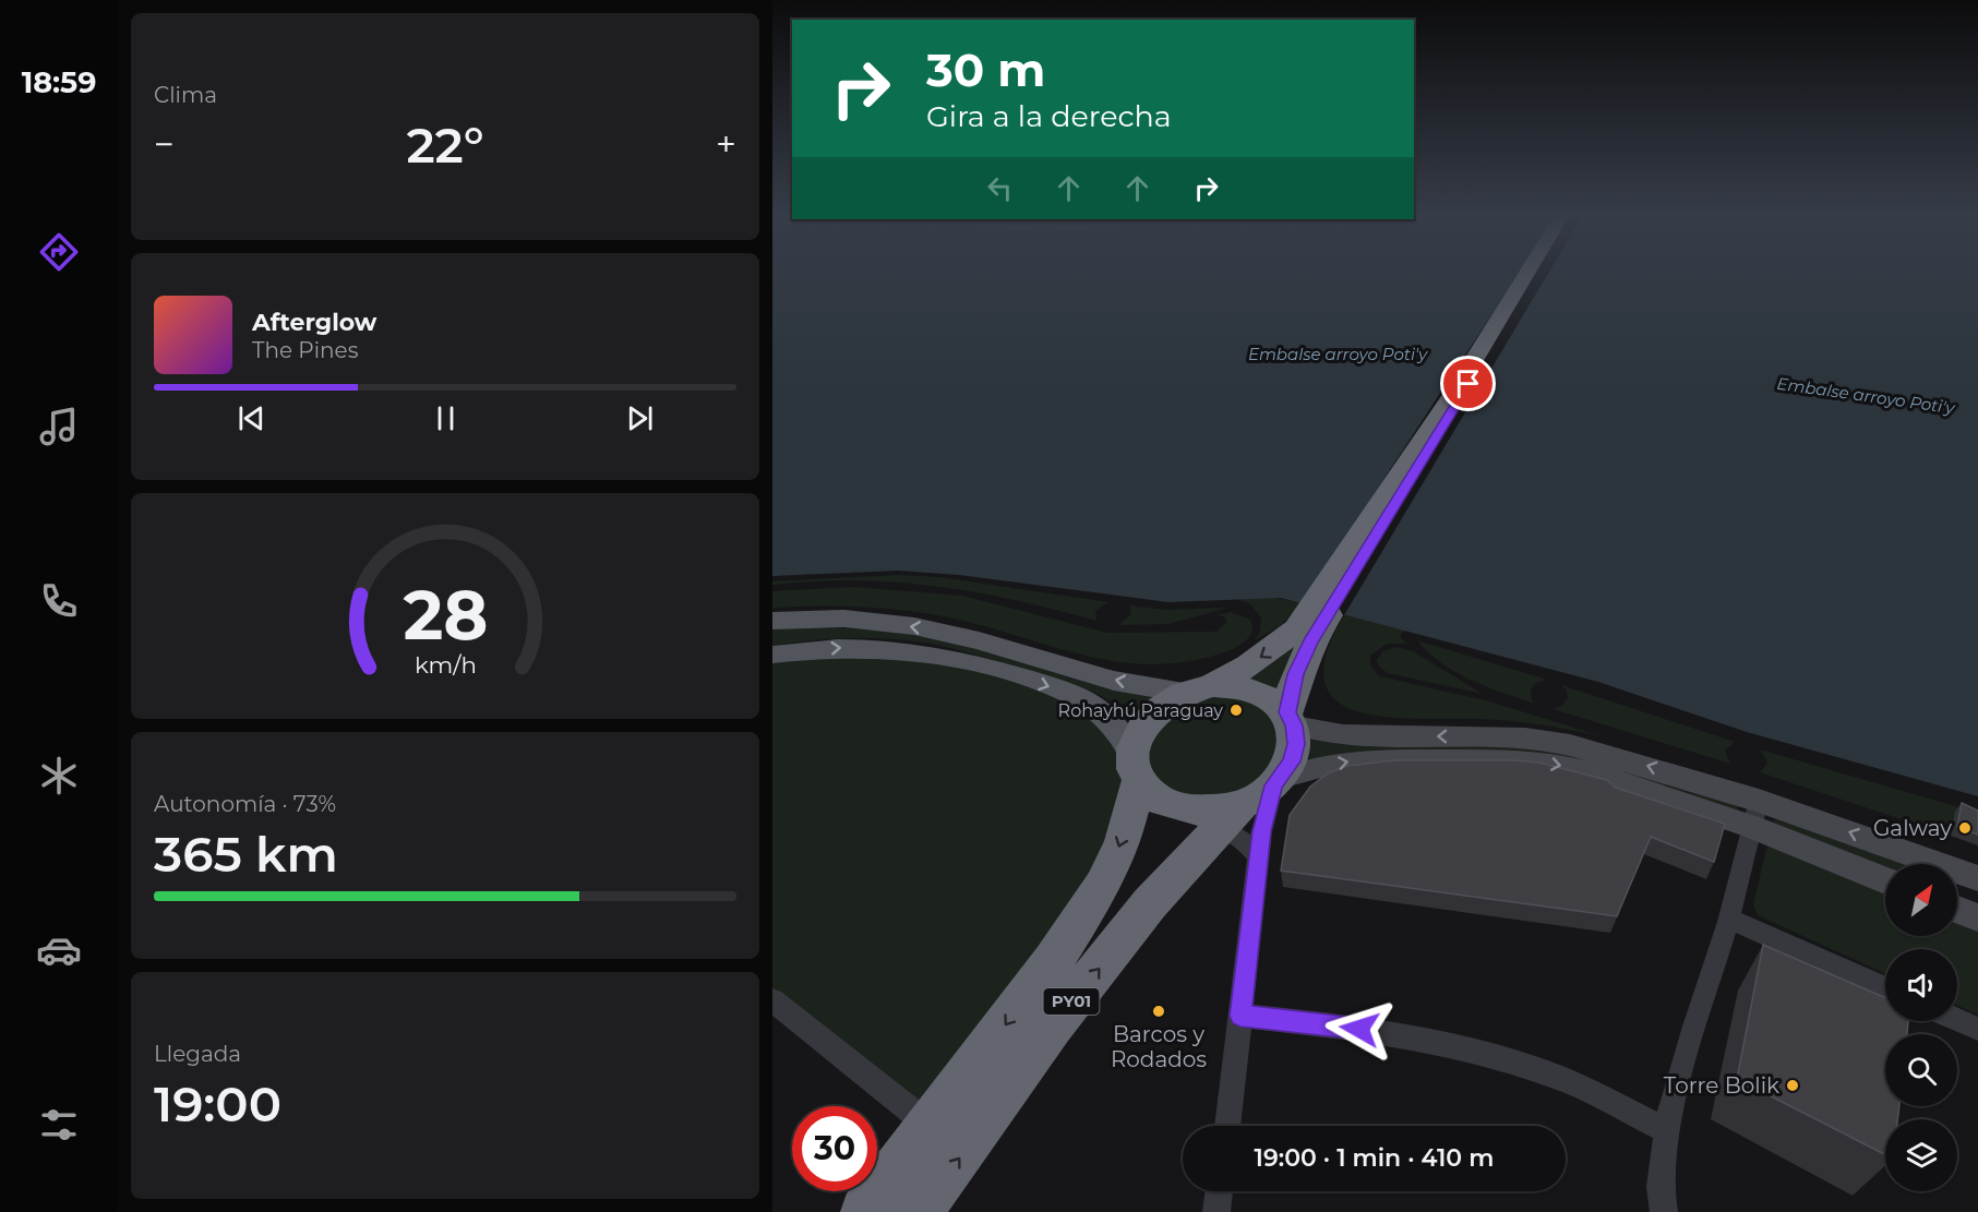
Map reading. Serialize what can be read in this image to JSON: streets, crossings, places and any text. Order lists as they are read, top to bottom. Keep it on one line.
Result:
{"streets":{"highway":["PY01"]},"water":["Embalse arroyo Poti'y"],"places":["Rohayhú Paraguay","Galway","Barcos y Rodados","Torre Bolik"],"north":"top right","page":{"tabs":"18:59","tile":["Clima",["Autonomía · 73%","365 km"],["Llegada","19:00"]],"turn":["30 m","Gira a la derecha"],"heat":["−","22°","+"],"song":["Afterglow","The Pines"],"limit":"30","trip":"19:00 · 1 min · 410 m","gauge":["28","km/h"]}}
